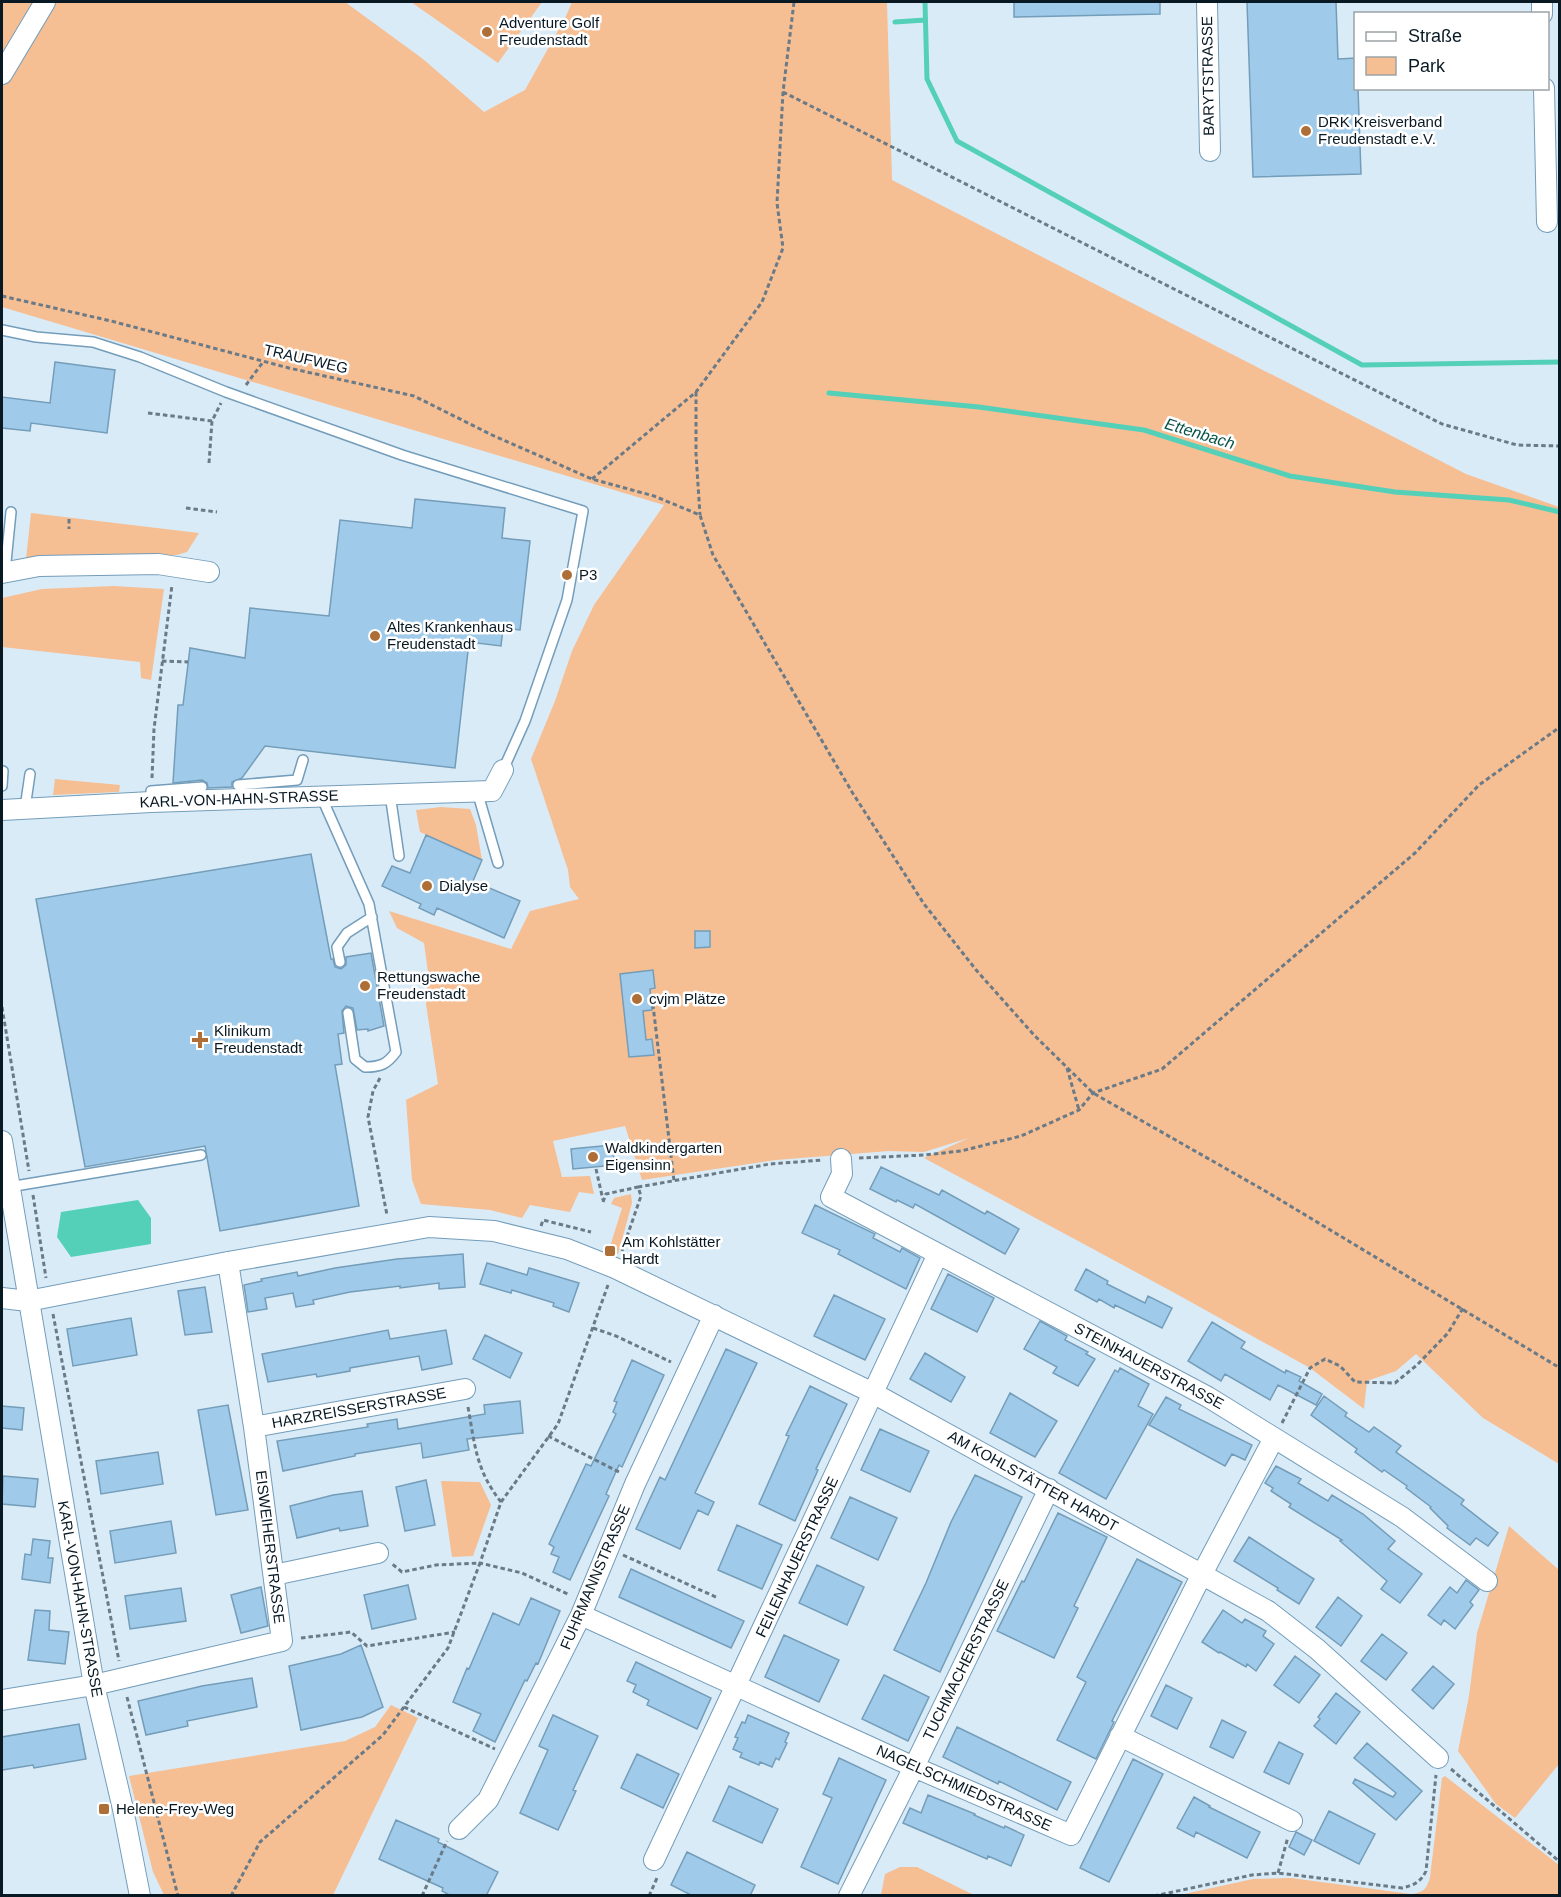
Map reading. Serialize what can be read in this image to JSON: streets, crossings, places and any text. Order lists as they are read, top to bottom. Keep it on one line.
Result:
{"streets":{"street":["BARYTSTRASSE","KARL-VON-HAHN-STRASSE","STEINHAUERSTRASSE","HARZREISSERSTRASSE","AM KOHLSTÄTTER HARDT","EISWEIHERSTRASSE","FEILENHAUERSTRASSE","FUHRMANNSTRASSE","TUCHMACHERSTRASSE","NAGELSCHMIEDSTRASSE"],"path":["TRAUFWEG"]},"crossings":[["KARL-VON-HAHN-STRASSE","AM KOHLSTÄTTER HARDT"],["KARL-VON-HAHN-STRASSE","EISWEIHERSTRASSE"],["STEINHAUERSTRASSE","FEILENHAUERSTRASSE"],["STEINHAUERSTRASSE","NAGELSCHMIEDSTRASSE"],["HARZREISSERSTRASSE","EISWEIHERSTRASSE"],["AM KOHLSTÄTTER HARDT","EISWEIHERSTRASSE"],["AM KOHLSTÄTTER HARDT","FEILENHAUERSTRASSE"],["AM KOHLSTÄTTER HARDT","FUHRMANNSTRASSE"],["AM KOHLSTÄTTER HARDT","TUCHMACHERSTRASSE"],["AM KOHLSTÄTTER HARDT","NAGELSCHMIEDSTRASSE"],["FEILENHAUERSTRASSE","NAGELSCHMIEDSTRASSE"],["FUHRMANNSTRASSE","NAGELSCHMIEDSTRASSE"],["TUCHMACHERSTRASSE","NAGELSCHMIEDSTRASSE"]],"water":["Ettenbach"],"places":{"other":["Adventure Golf Freudenstadt","DRK Kreisverband Freudenstadt e.V.","P3","Altes Krankenhaus Freudenstadt","Dialyse","Rettungswache Freudenstadt","cvjm Plätze","Waldkindergarten Eigensinn"],"health":["Klinikum Freudenstadt"],"transit":["Am Kohlstätter Hardt","Helene-Frey-Weg"]},"legend":["Straße","Park"]}
